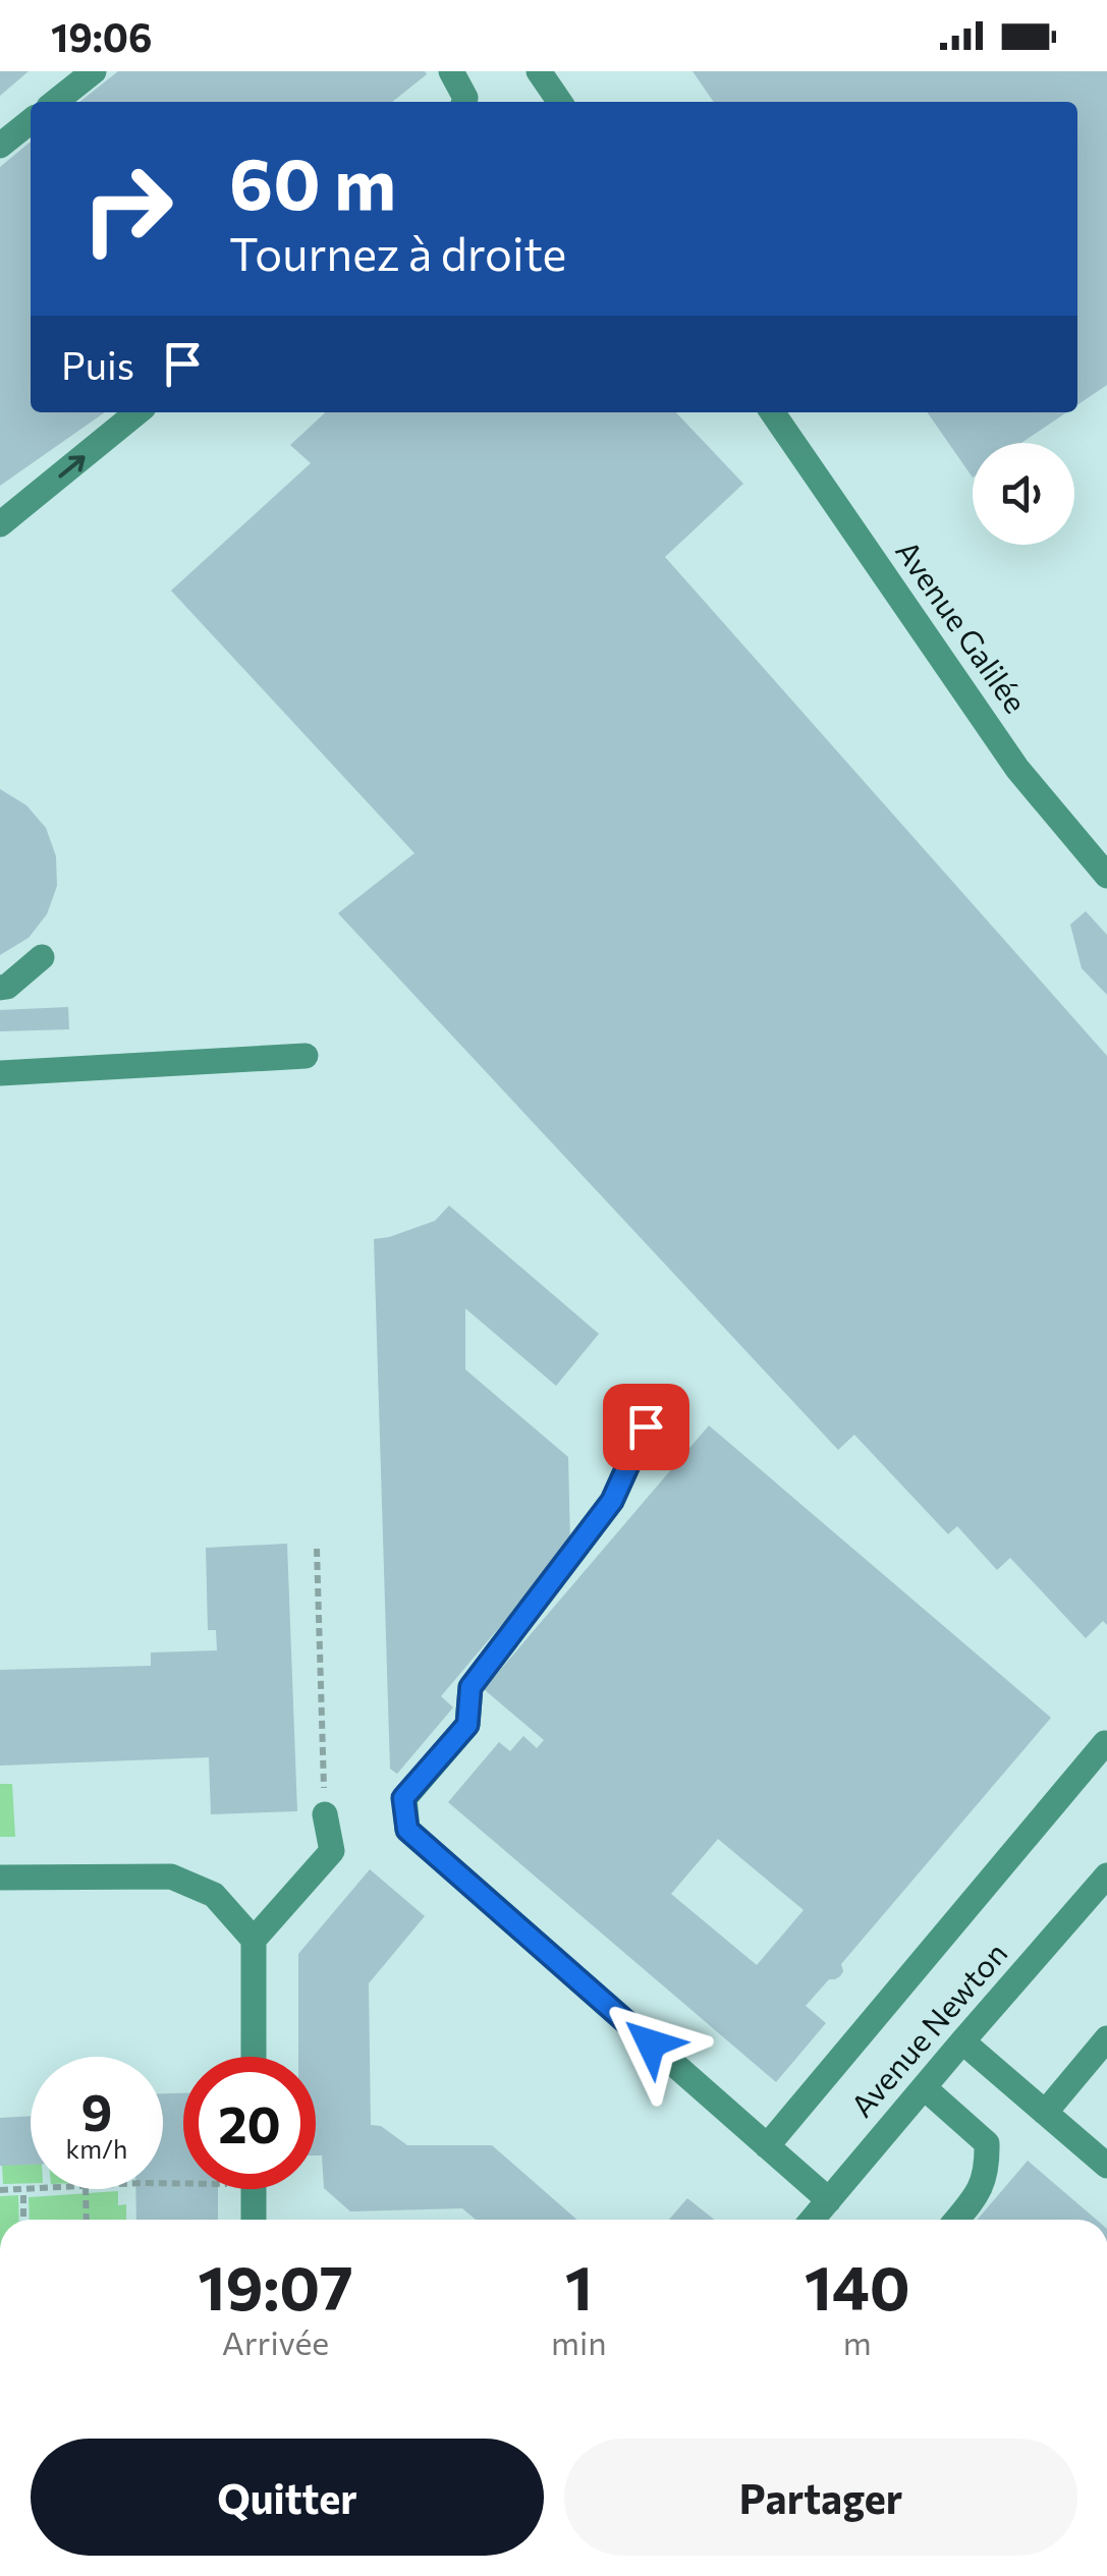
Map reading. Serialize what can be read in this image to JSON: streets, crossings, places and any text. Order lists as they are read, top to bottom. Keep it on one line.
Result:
{"streets":{"street":["Avenue Galilée","Avenue Newton"]},"page":{"status":"19:06","turn":["60 m","Tournez à droite"],"then":"Puis","speed":"9 km/h","limit":"20","eta":["19:07","Arrivée","1","min","140","m"],"buttons":["Quitter","Partager"]}}
